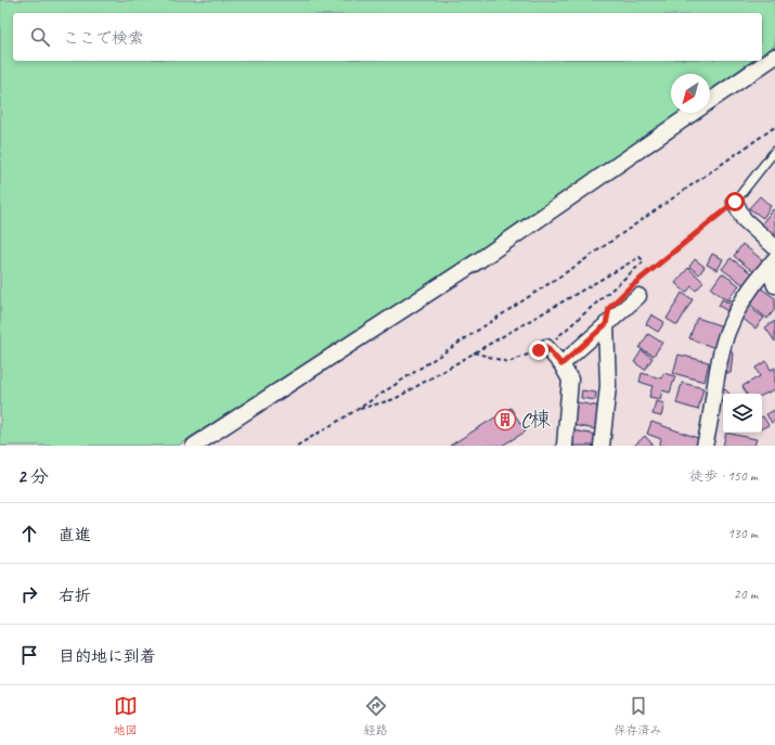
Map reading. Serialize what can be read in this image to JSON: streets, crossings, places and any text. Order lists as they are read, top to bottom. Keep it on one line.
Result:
{"places":{"building":["C棟"]},"north":"bottom left","page":{"search":"ここで検索","heading":["2 分","徒歩 · 150 m"],"list":[["直進","130 m"],["右折","20 m"],"目的地に到着"],"nav":["地図","経路","保存済み"]}}
